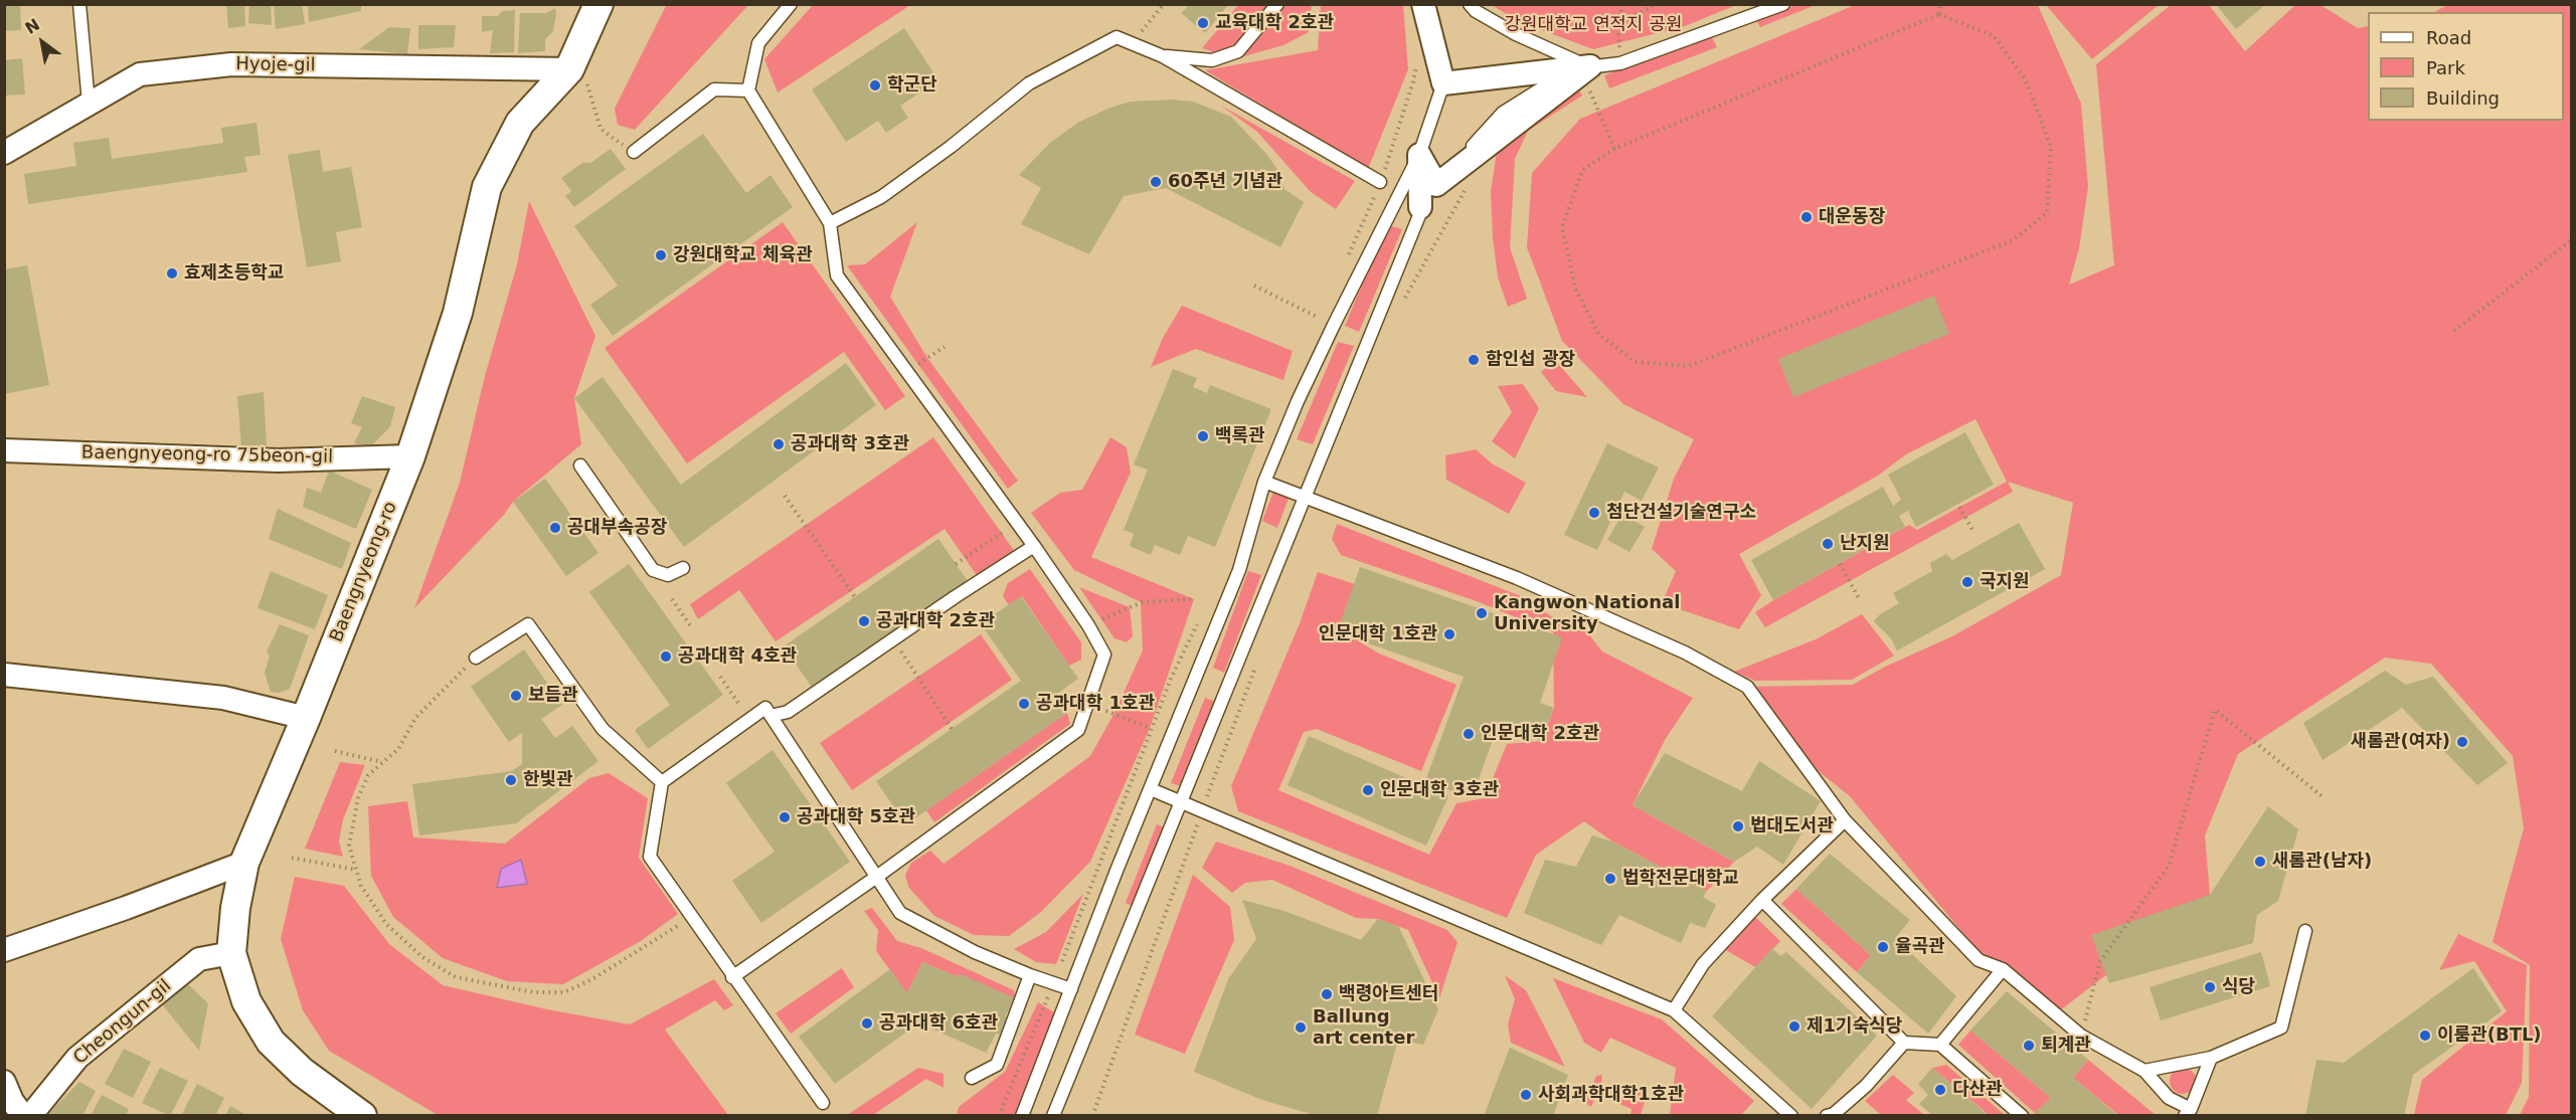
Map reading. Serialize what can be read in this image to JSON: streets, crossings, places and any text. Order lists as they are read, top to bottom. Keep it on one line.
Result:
{"streets":{"street":["Hyoje-gil","Baengnyeong-ro 75beon-gil","Baengnyeong-ro","Cheongun-gil"]},"crossings":[["Hyoje-gil","Baengnyeong-ro"],["Baengnyeong-ro 75beon-gil","Baengnyeong-ro"],["Baengnyeong-ro","Cheongun-gil"]],"parks":["강원대학교 연적지 공원"],"places":["교육대학 2호관","학군단","60주년 기념관","대운동장","강원대학교 체육관","효제초등학교","함인섭 광장","백록관","공과대학 3호관","첨단건설기술연구소","공대부속공장","난지원","국지원","Kangwon National University","공과대학 2호관","인문대학 1호관","공과대학 4호관","보듬관","공과대학 1호관","인문대학 2호관","새롬관(여자)","한빛관","인문대학 3호관","공과대학 5호관","법대도서관","새롬관(남자)","법학전문대학교","율곡관","식당","백령아트센터","공과대학 6호관","제1기숙식당","Ballung art center","이룸관(BTL)","퇴계관","다산관","사회과학대학1호관"],"legend":["Road","Park","Building"],"north":"top left"}
